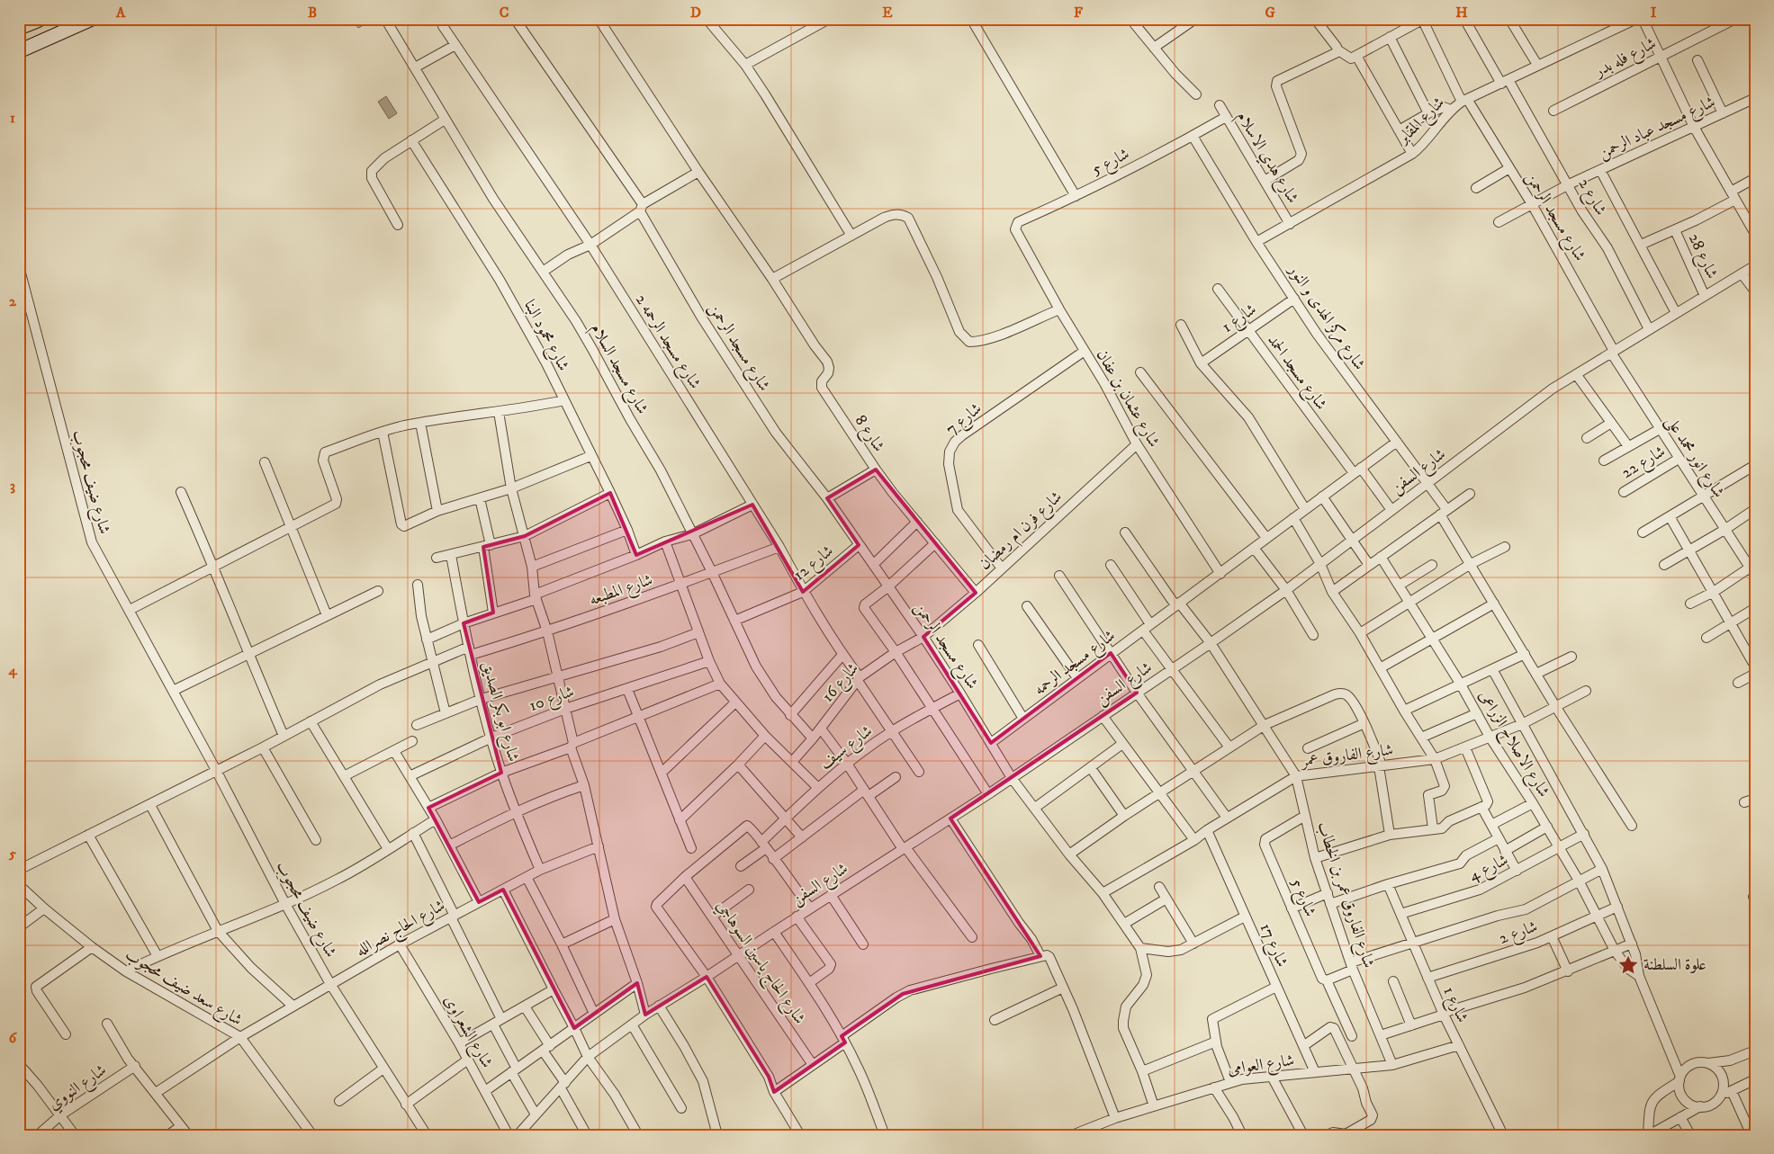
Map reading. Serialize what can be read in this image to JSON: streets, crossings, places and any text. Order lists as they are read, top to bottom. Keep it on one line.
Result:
{"streets":{"street":["شارع فله بدر","شارع المقابر","شارع مسجد عباد الرحمن","شارع هدي الاسلام","شارع 5","شارع 2","شارع مسجد الرحمن","شارع 28","شارع مركز الهدى و النور","شارع 1","شارع محمود البنا","شارع مسجد الرحمه 2","شارع مسجد السلام","شارع مسجد الحمد","شارع عثمان بن عفان","شارع 7","شارع 8","شارع انور محمد على","شارع 22","شارع السفن","شارع ضيف محجوب","شارع فرن ام رمضان","شارع 12","شارع المطبعه","شارع مسجد الرحمه","شارع 16","شارع 10","شارع ابو بكر الصديق","شارع الاصلاح الزراعى","شارع سيف","شارع الفاروق عمر","شارع 4","شارع الفاروق عمر بن الخطاب","شارع الحاج نصرالله","شارع 17","شارع الحاج ياسين السوهاجي","شارع سعد ضيف محجوب","شارع الشعراوى","شارع العوامى","شارع النووي"]},"crossings":[["شارع المقابر","شارع هدي الاسلام"],["شارع المقابر","شارع 2"],["شارع المقابر","شارع مسجد الرحمن"],["شارع المقابر","شارع مركز الهدى و النور"],["شارع مسجد عباد الرحمن","شارع 2"],["شارع مسجد عباد الرحمن","شارع مسجد الرحمن"],["شارع هدي الاسلام","شارع 5"],["شارع 5","شارع مركز الهدى و النور"],["شارع 5","شارع عثمان بن عفان"],["شارع 5","شارع الفاروق عمر بن الخطاب"],["شارع 2","شارع 1"],["شارع 2","شارع السفن"],["شارع 2","شارع الاصلاح الزراعى"],["شارع مسجد الرحمن","شارع انور محمد على"],["شارع مسجد الرحمن","شارع السفن"],["شارع مسجد الرحمن","شارع فرن ام رمضان"],["شارع مسجد الرحمن","شارع 12"],["شارع مسجد الرحمن","شارع مسجد الرحمه"],["شارع مسجد الرحمن","شارع 16"],["شارع مسجد الرحمن","شارع سيف"],["شارع مسجد الرحمن","شارع الفاروق عمر"],["شارع مسجد الرحمن","شارع العوامى"],["شارع 28","شارع السفن"],["شارع مركز الهدى و النور","شارع 1"],["شارع مركز الهدى و النور","شارع السفن"],["شارع مركز الهدى و النور","شارع مسجد الرحمه"],["شارع مركز الهدى و النور","شارع الفاروق عمر"],["شارع 1","شارع مسجد الحمد"],["شارع 1","شارع 4"],["شارع 1","شارع العوامى"],["شارع مسجد الرحمه 2","شارع 12"],["شارع مسجد الرحمه 2","شارع المطبعه"],["شارع مسجد الرحمه 2","شارع 16"],["شارع مسجد السلام","شارع 12"],["شارع مسجد السلام","شارع المطبعه"],["شارع مسجد السلام","شارع 16"],["شارع مسجد الحمد","شارع السفن"],["شارع مسجد الحمد","شارع مسجد الرحمه"],["شارع عثمان بن عفان","شارع 7"],["شارع عثمان بن عفان","شارع فرن ام رمضان"],["شارع عثمان بن عفان","شارع مسجد الرحمه"],["شارع 7","شارع فرن ام رمضان"],["شارع 8","شارع فرن ام رمضان"],["شارع انور محمد على","شارع 22"],["شارع انور محمد على","شارع السفن"],["شارع السفن","شارع الفاروق عمر بن الخطاب"],["شارع السفن","شارع الحاج ياسين السوهاجي"],["شارع ضيف محجوب","شارع المطبعه"],["شارع ضيف محجوب","شارع الحاج نصرالله"],["شارع فرن ام رمضان","شارع 16"],["شارع المطبعه","شارع ابو بكر الصديق"],["شارع مسجد الرحمه","شارع الفاروق عمر بن الخطاب"],["شارع 10","شارع ابو بكر الصديق"],["شارع ابو بكر الصديق","شارع الحاج نصرالله"],["شارع الاصلاح الزراعى","شارع الفاروق عمر"],["شارع الاصلاح الزراعى","شارع 4"],["شارع الفاروق عمر","شارع الفاروق عمر بن الخطاب"],["شارع الفاروق عمر","شارع 17"],["شارع الفاروق عمر بن الخطاب","شارع العوامى"],["شارع الحاج نصرالله","شارع سعد ضيف محجوب"],["شارع الحاج نصرالله","شارع الشعراوى"],["شارع 17","شارع العوامى"]],"places":{"place":["علوة السلطنة"]},"grid":{"columns":["A","B","C","D","E","F","G","H","I"],"rows":["1","2","3","4","5","6"]}}
